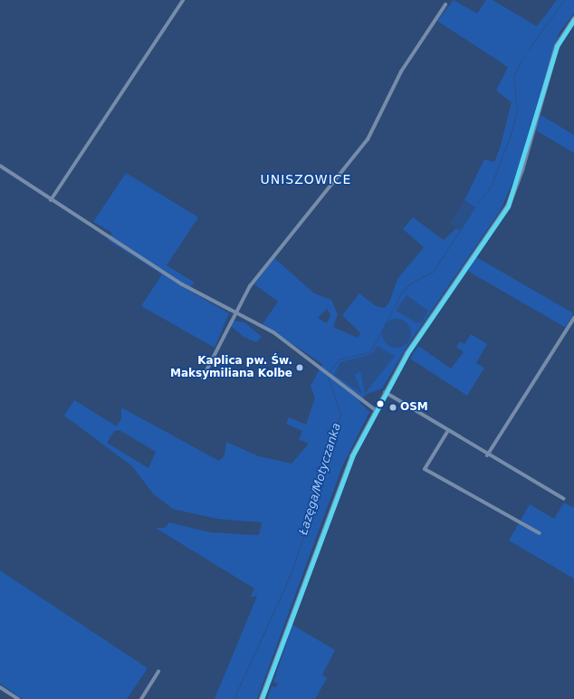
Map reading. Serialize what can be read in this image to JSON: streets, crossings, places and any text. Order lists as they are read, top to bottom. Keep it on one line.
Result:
{"districts":["UNISZOWICE"],"water":["Łazęga/Motyczanka"],"places":["Kaplica pw. Św. Maksymiliana Kolbe","OSM"]}
